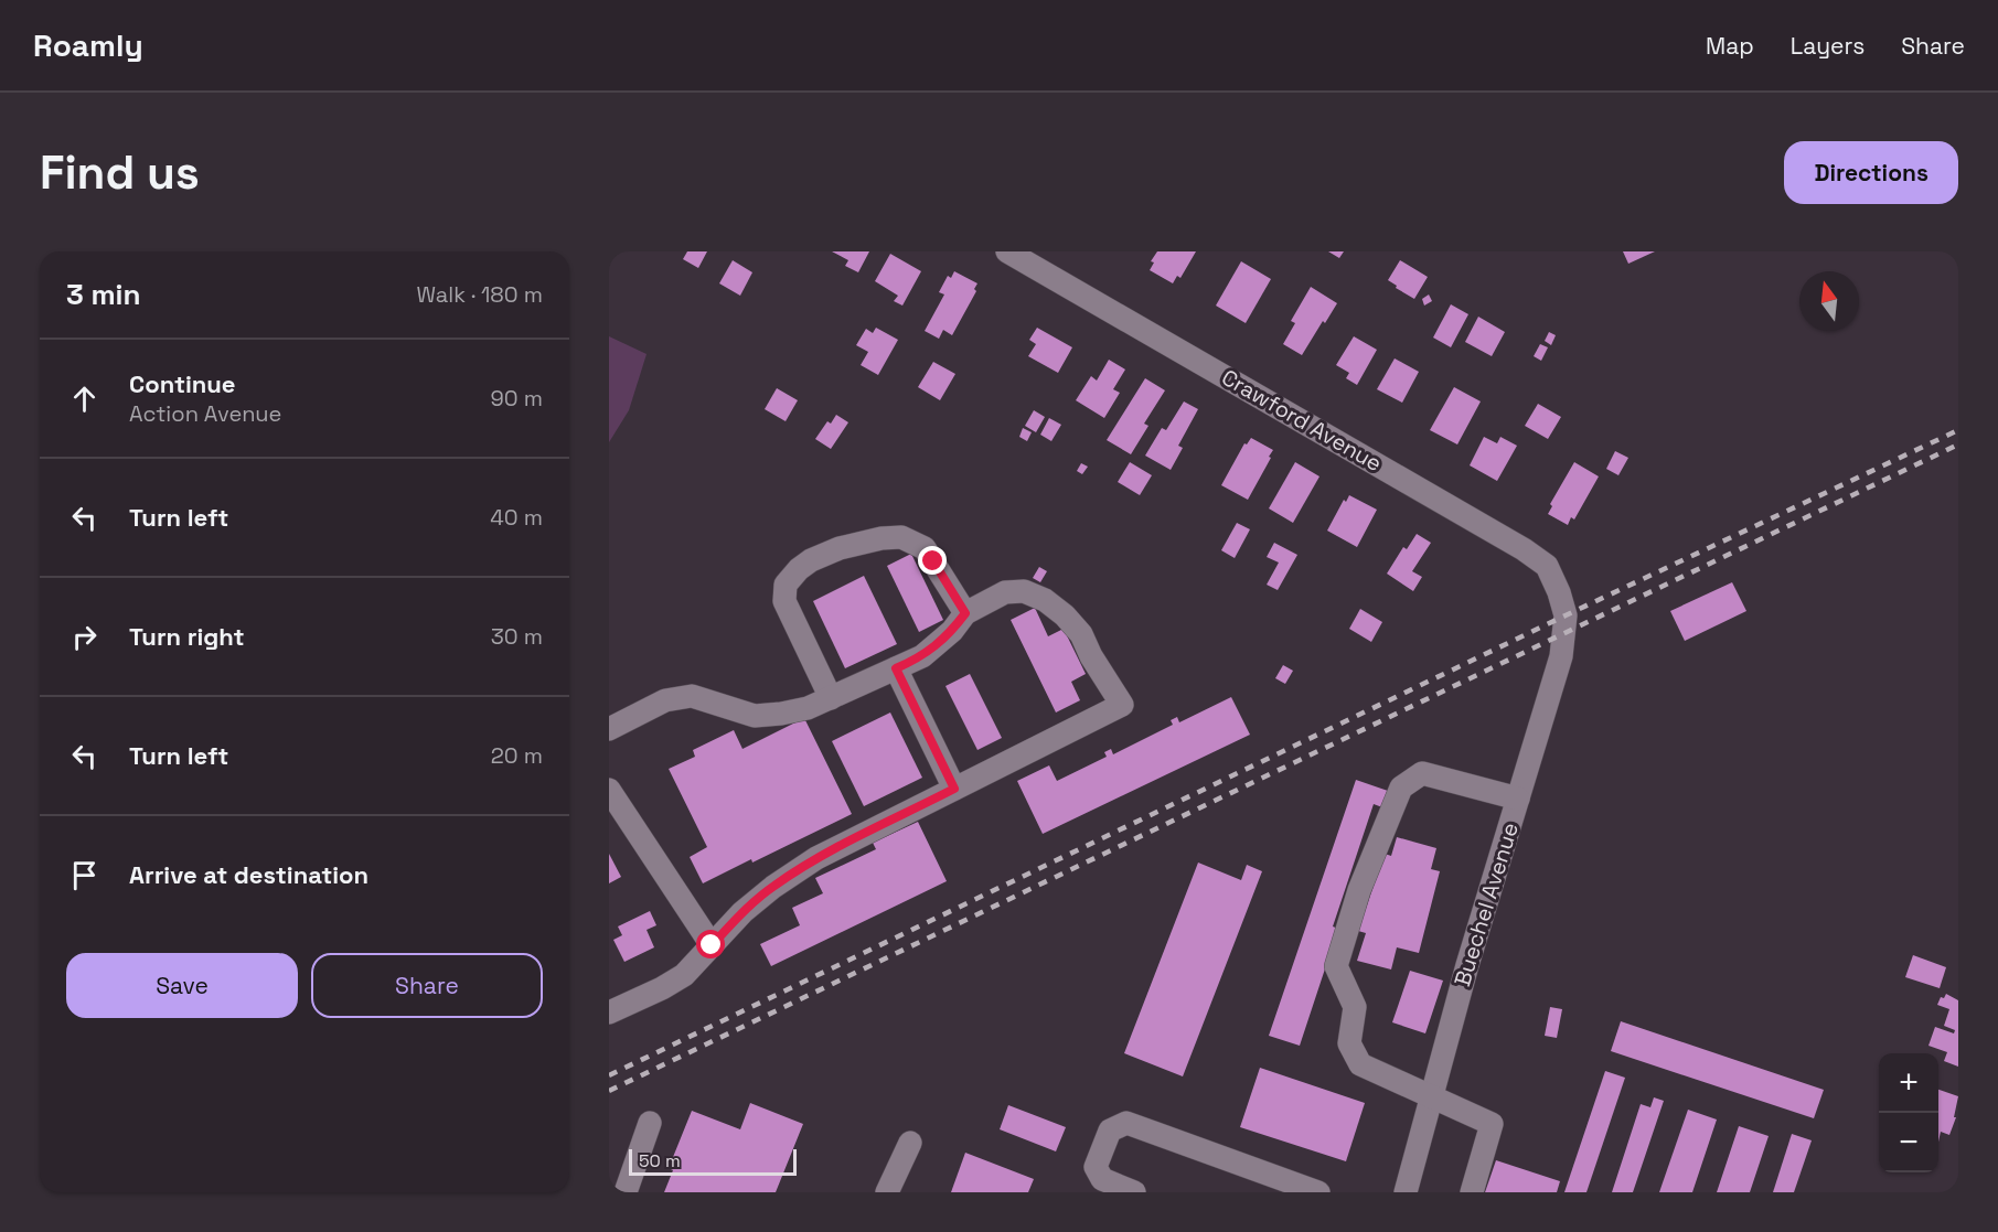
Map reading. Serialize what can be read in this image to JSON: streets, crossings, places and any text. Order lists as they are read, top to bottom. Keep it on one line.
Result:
{"streets":{"street":["Crawford Avenue","Buechel Avenue"]},"crossings":[["Crawford Avenue","Buechel Avenue"]],"scale_bar":"50 m","north":"top","page":{"header":"Roamly","nav":["Map","Layers","Share"],"buttons":["Directions",["Save","Share"]],"title":"Find us","heading":["3 min","Walk · 180 m"],"list":[["Continue","Action Avenue","90 m"],["Turn left","40 m"],["Turn right","30 m"],["Turn left","20 m"],"Arrive at destination"],"map_buttons":["+","−"],"scale":"50 m"}}
